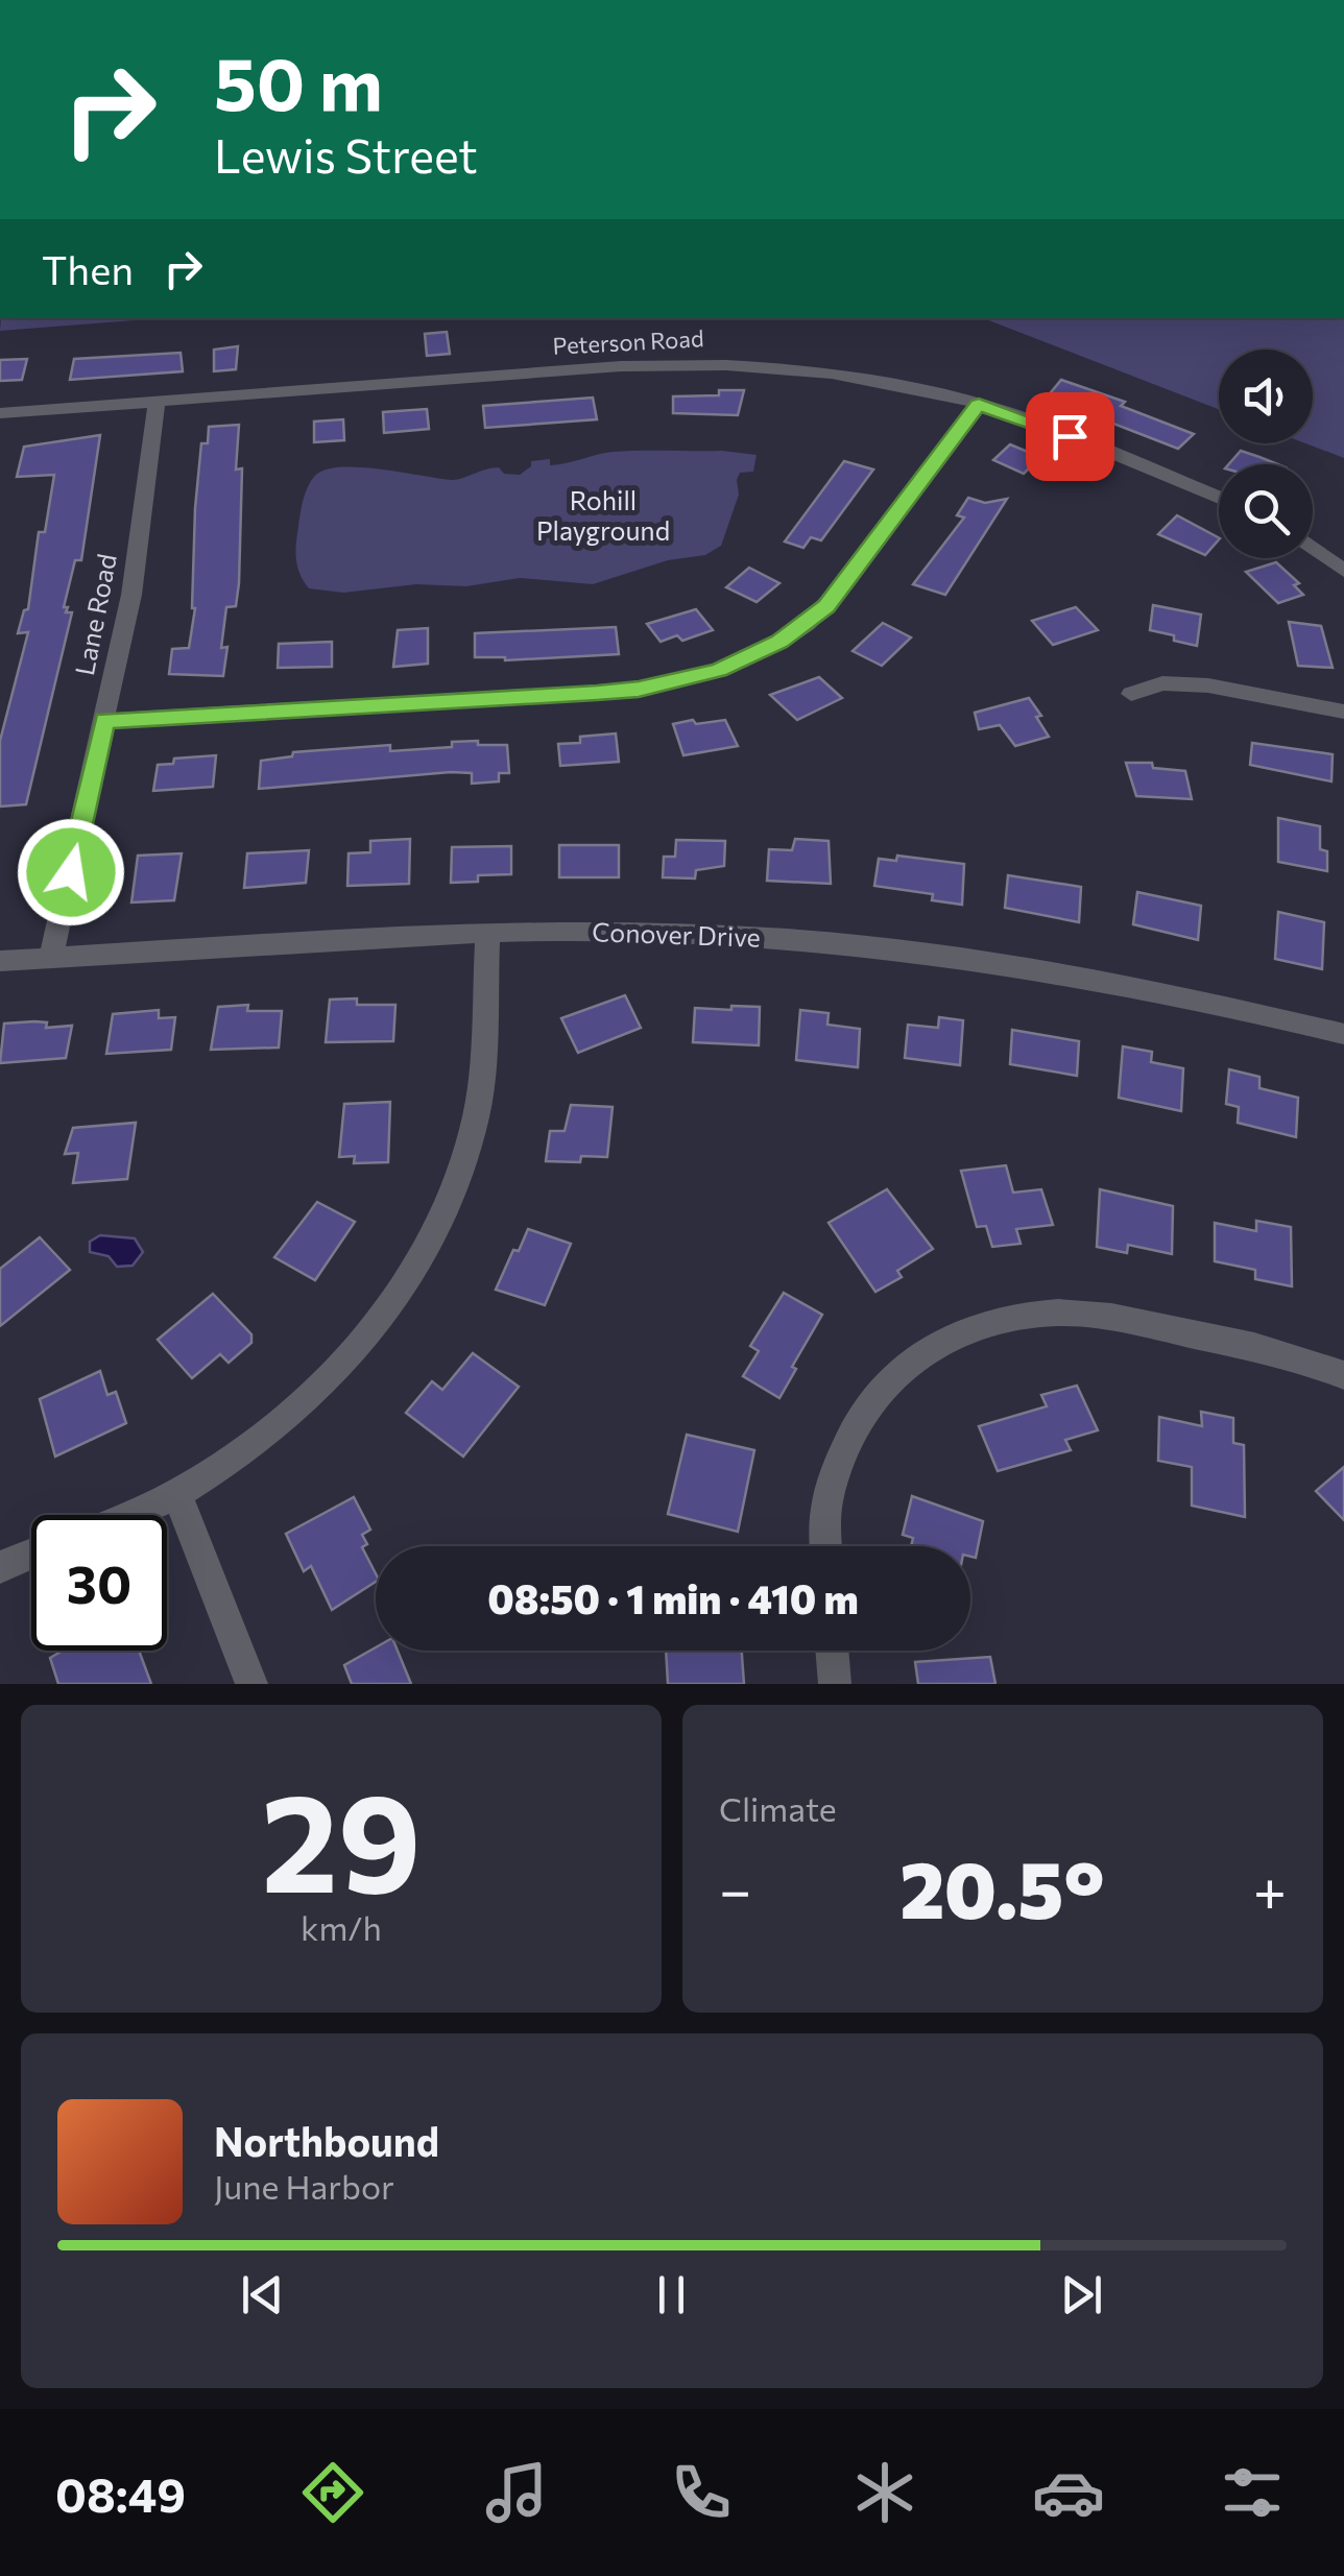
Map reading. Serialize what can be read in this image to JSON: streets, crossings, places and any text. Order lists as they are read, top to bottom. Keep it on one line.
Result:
{"streets":{"street":["Peterson Road","Lane Road","Conover Drive"]},"crossings":[["Peterson Road","Lane Road"],["Lane Road","Conover Drive"]],"parks":["Rohill Playground"],"page":{"turn":["50 m","Lewis Street"],"then":"Then","limit":"30","trip":"08:50 · 1 min · 410 m","tile":[["29","km/h"],"Climate"],"heat":["−","20.5°","+"],"song":["Northbound","June Harbor"],"tabs":"08:49"}}
